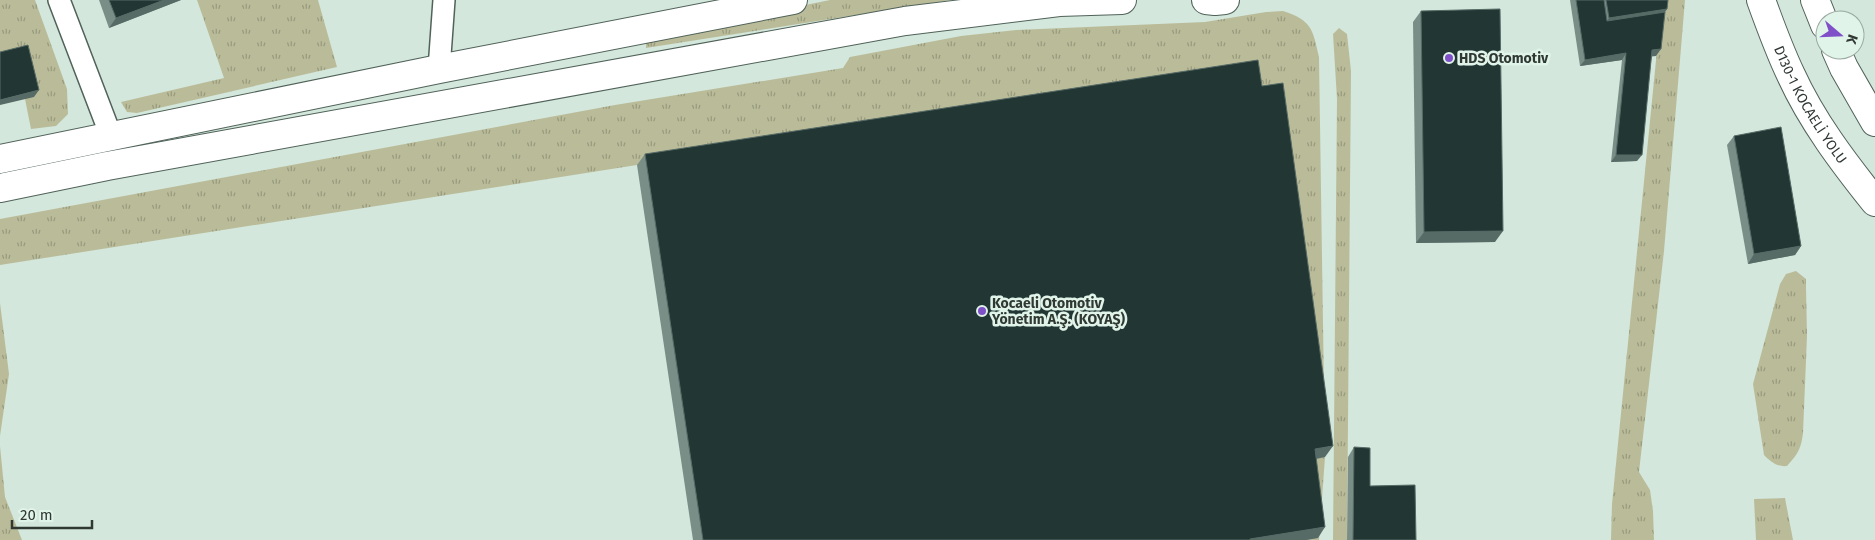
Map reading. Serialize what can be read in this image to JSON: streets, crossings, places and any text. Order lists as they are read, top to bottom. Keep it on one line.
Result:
{"streets":{"main road":["D130-1 KOCAELİ YOLU"]},"places":["HDS Otomotiv","Kocaeli Otomotiv Yönetim A.Ş. (KOYAŞ)"],"scale_bar":"20 m","north":"right"}
